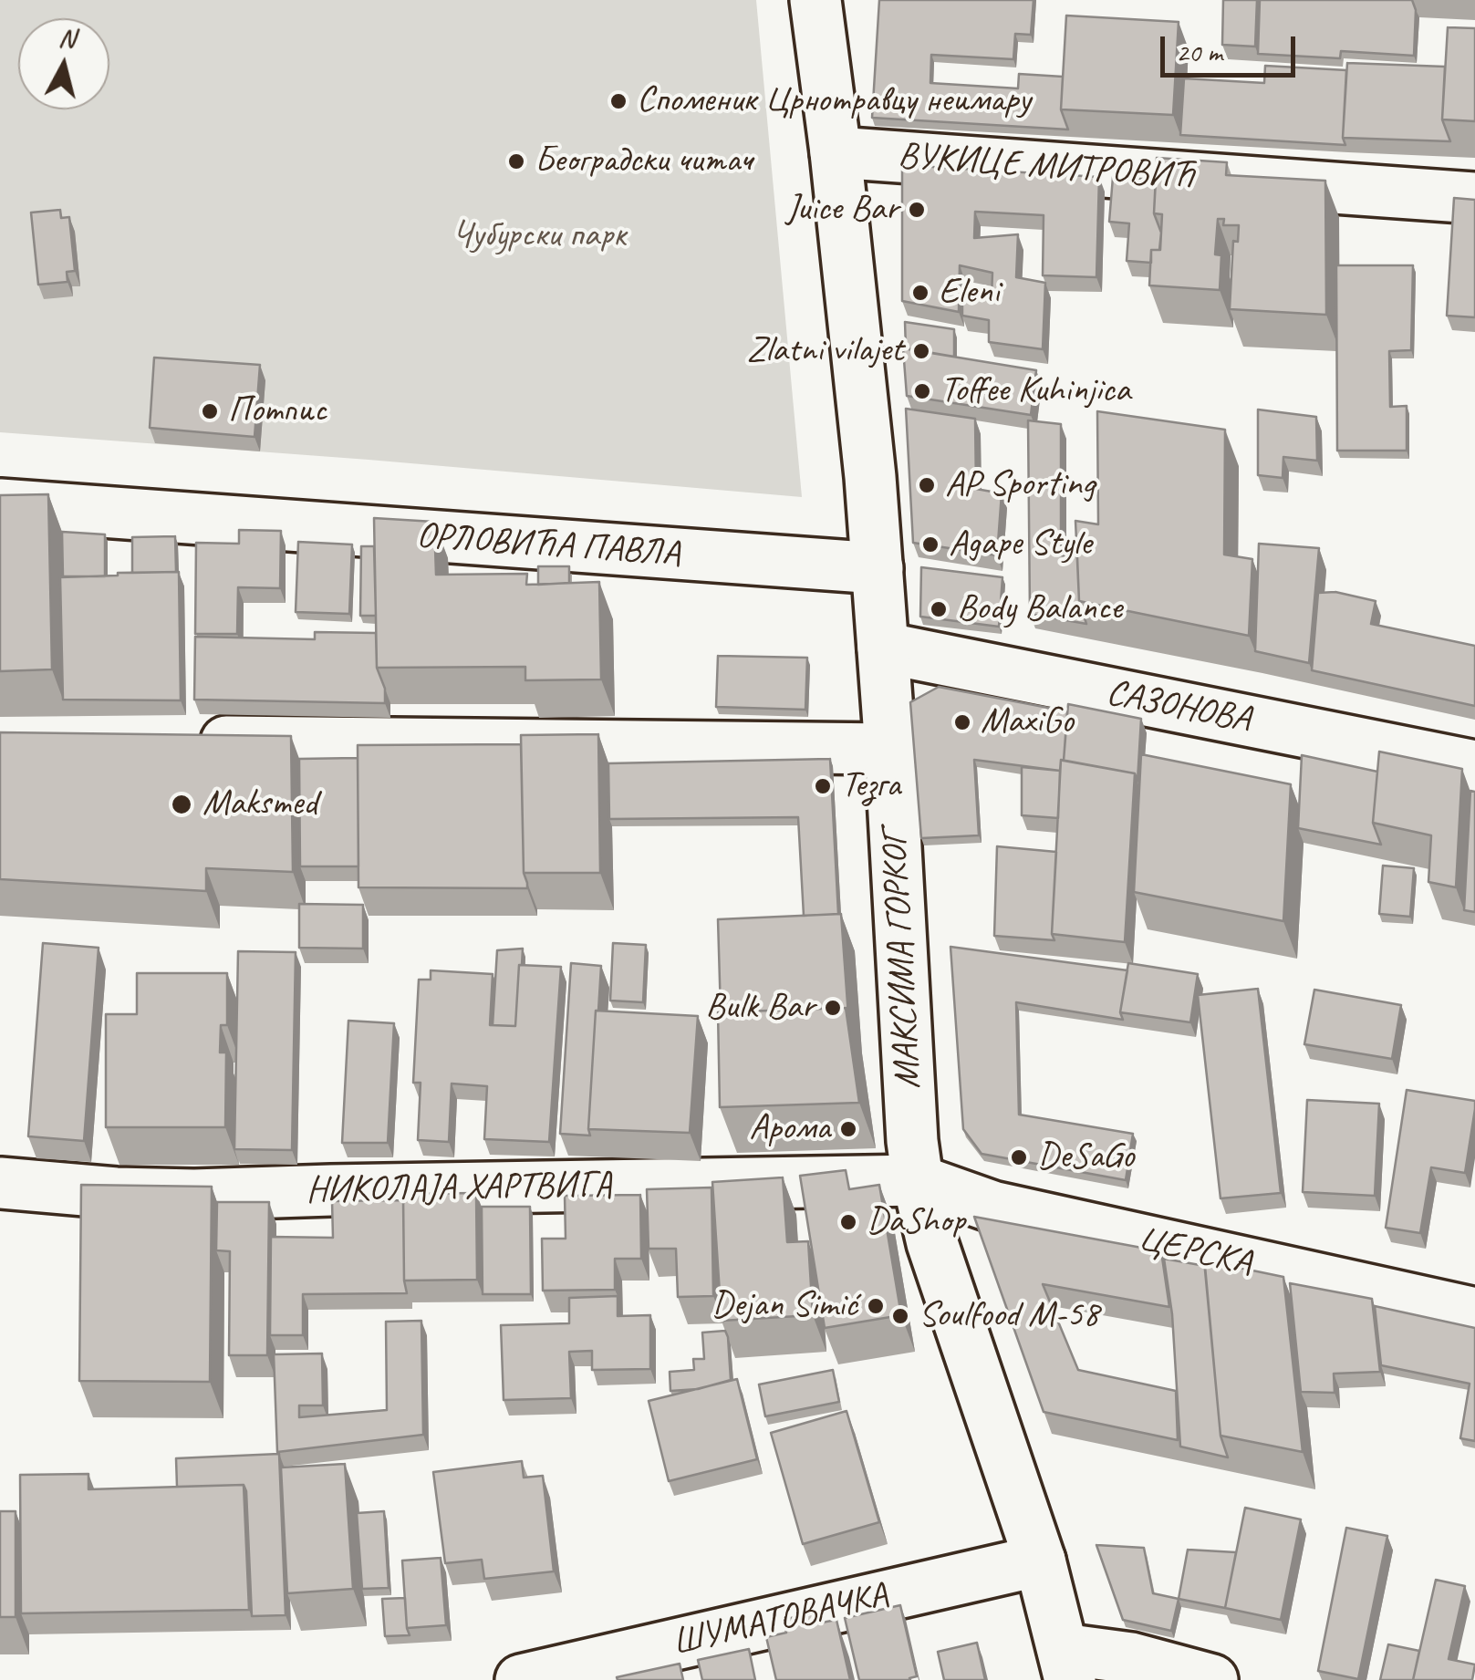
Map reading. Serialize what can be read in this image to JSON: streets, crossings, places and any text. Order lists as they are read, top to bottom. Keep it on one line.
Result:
{"streets":{"street":["ВУКИЦЕ МИТРОВИЋ","ОРЛОВИЋА ПАВЛА","САЗОНОВА","МАКСИМА ГОРКОГ","НИКОЛАЈА ХАРТВИГА","ЦЕРСКА","ШУМАТОВАЧКА"]},"crossings":[["ВУКИЦЕ МИТРОВИЋ","МАКСИМА ГОРКОГ"],["ОРЛОВИЋА ПАВЛА","МАКСИМА ГОРКОГ"],["САЗОНОВА","МАКСИМА ГОРКОГ"],["МАКСИМА ГОРКОГ","НИКОЛАЈА ХАРТВИГА"],["МАКСИМА ГОРКОГ","ЦЕРСКА"],["МАКСИМА ГОРКОГ","ШУМАТОВАЧКА"],["НИКОЛАЈА ХАРТВИГА","ЦЕРСКА"]],"parks":["Чубурски парк"],"places":["Споменик Црнотравцу неимару","Београдски читач","Juice Bar","Eleni","Zlatni vilajet","Toffee Kuhinjica","Потпис","AP Sporting","Agape Style","Body Balance","MaxiGo","Тезга","Maksmed","Bulk Bar","Арома","DeSaGo","DaShop","Dejan Simić","Soulfood M-58"],"scale_bar":"20 m","north":"top"}
